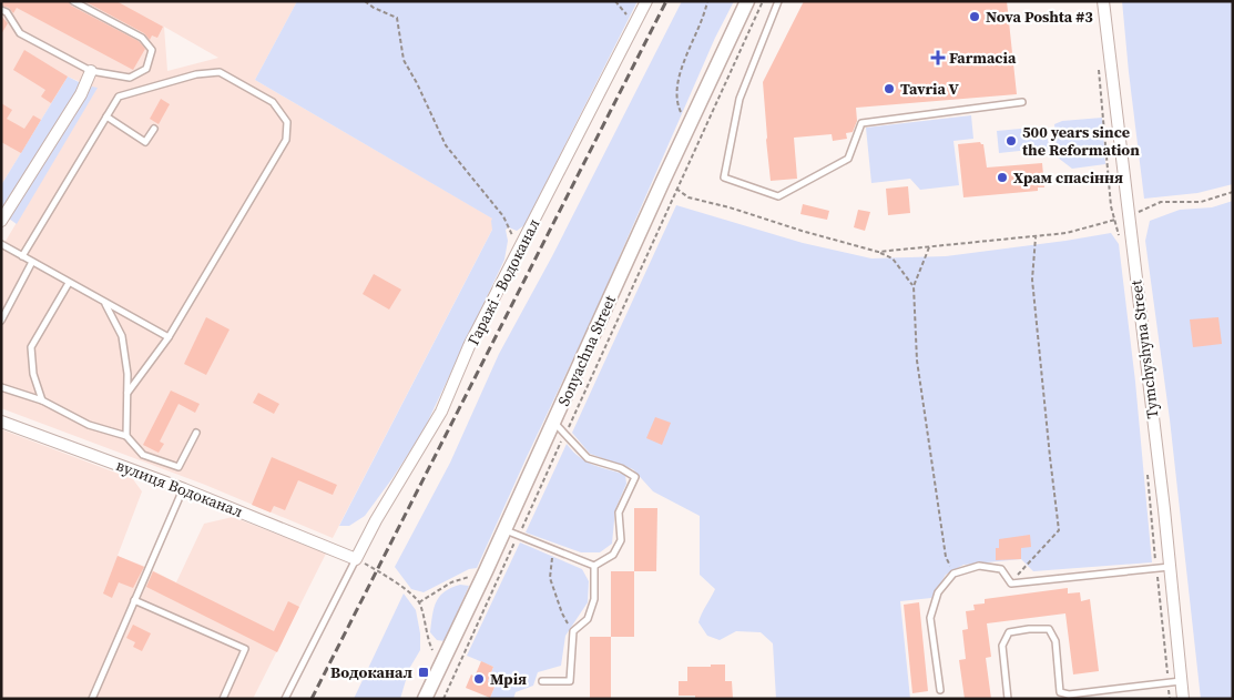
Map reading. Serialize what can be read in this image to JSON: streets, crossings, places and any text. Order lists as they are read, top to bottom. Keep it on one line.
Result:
{"streets":{"street":["Гаражі - Водоканал","Tymchyshyna Street","Sonyachna Street","вулиця Водоканал"]},"crossings":[["Гаражі - Водоканал","вулиця Водоканал"]],"places":{"other":["Nova Poshta #3","Tavria V","500 years since the Reformation","Храм спасіння","Мрія"],"health":["Farmacia"],"transit":["Водоканал"]}}
